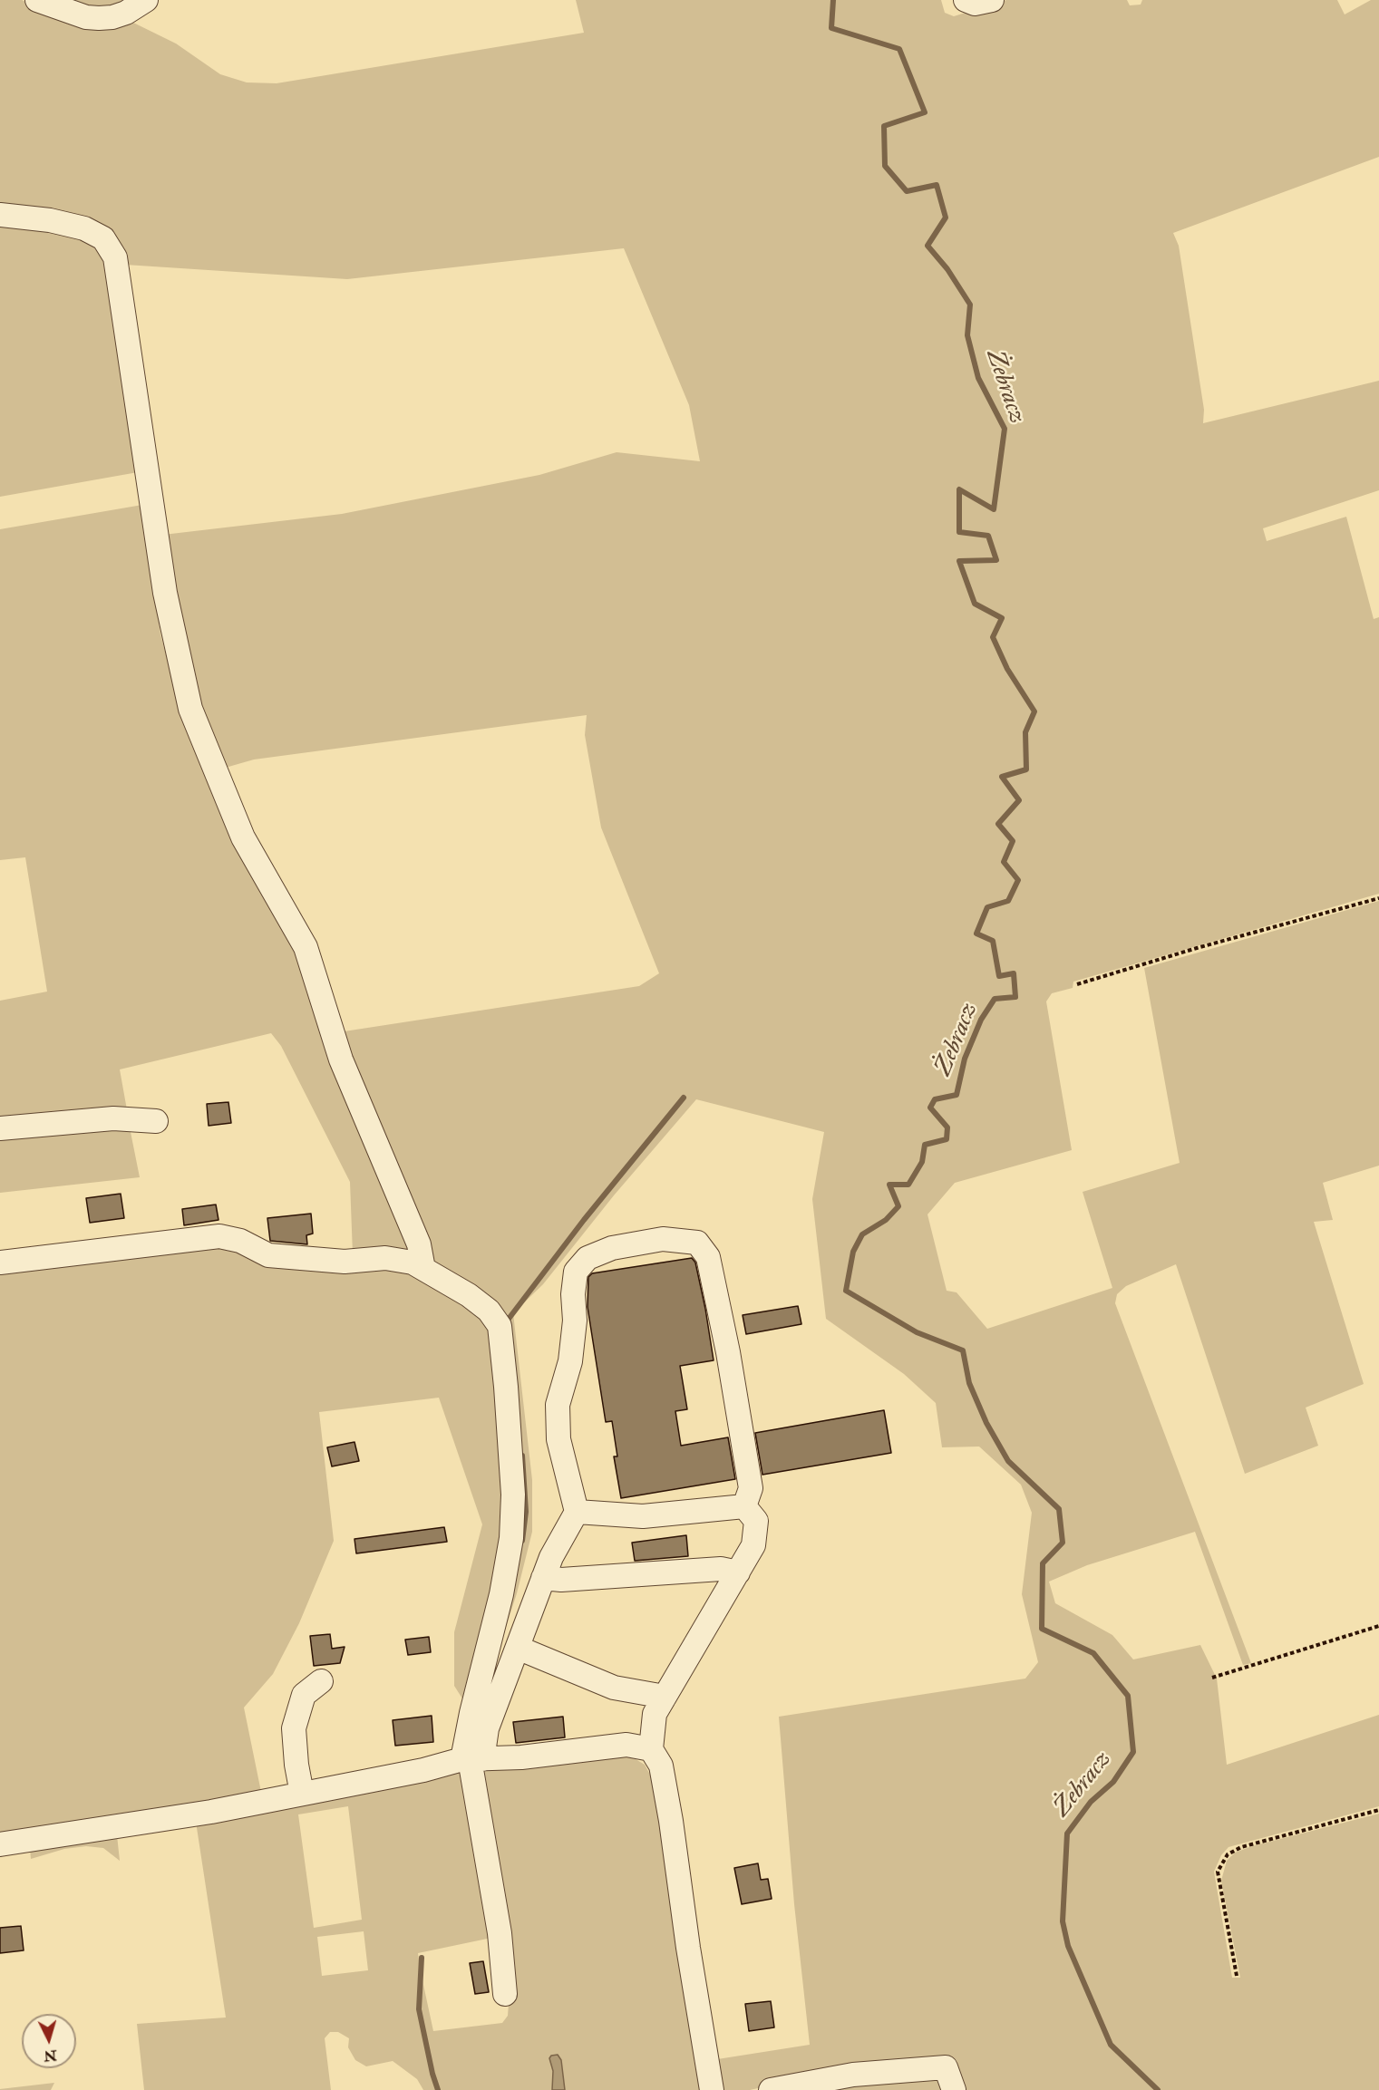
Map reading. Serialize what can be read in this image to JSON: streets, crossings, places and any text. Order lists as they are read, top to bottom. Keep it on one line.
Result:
{"water":["Żebracz"],"north":"bottom"}
